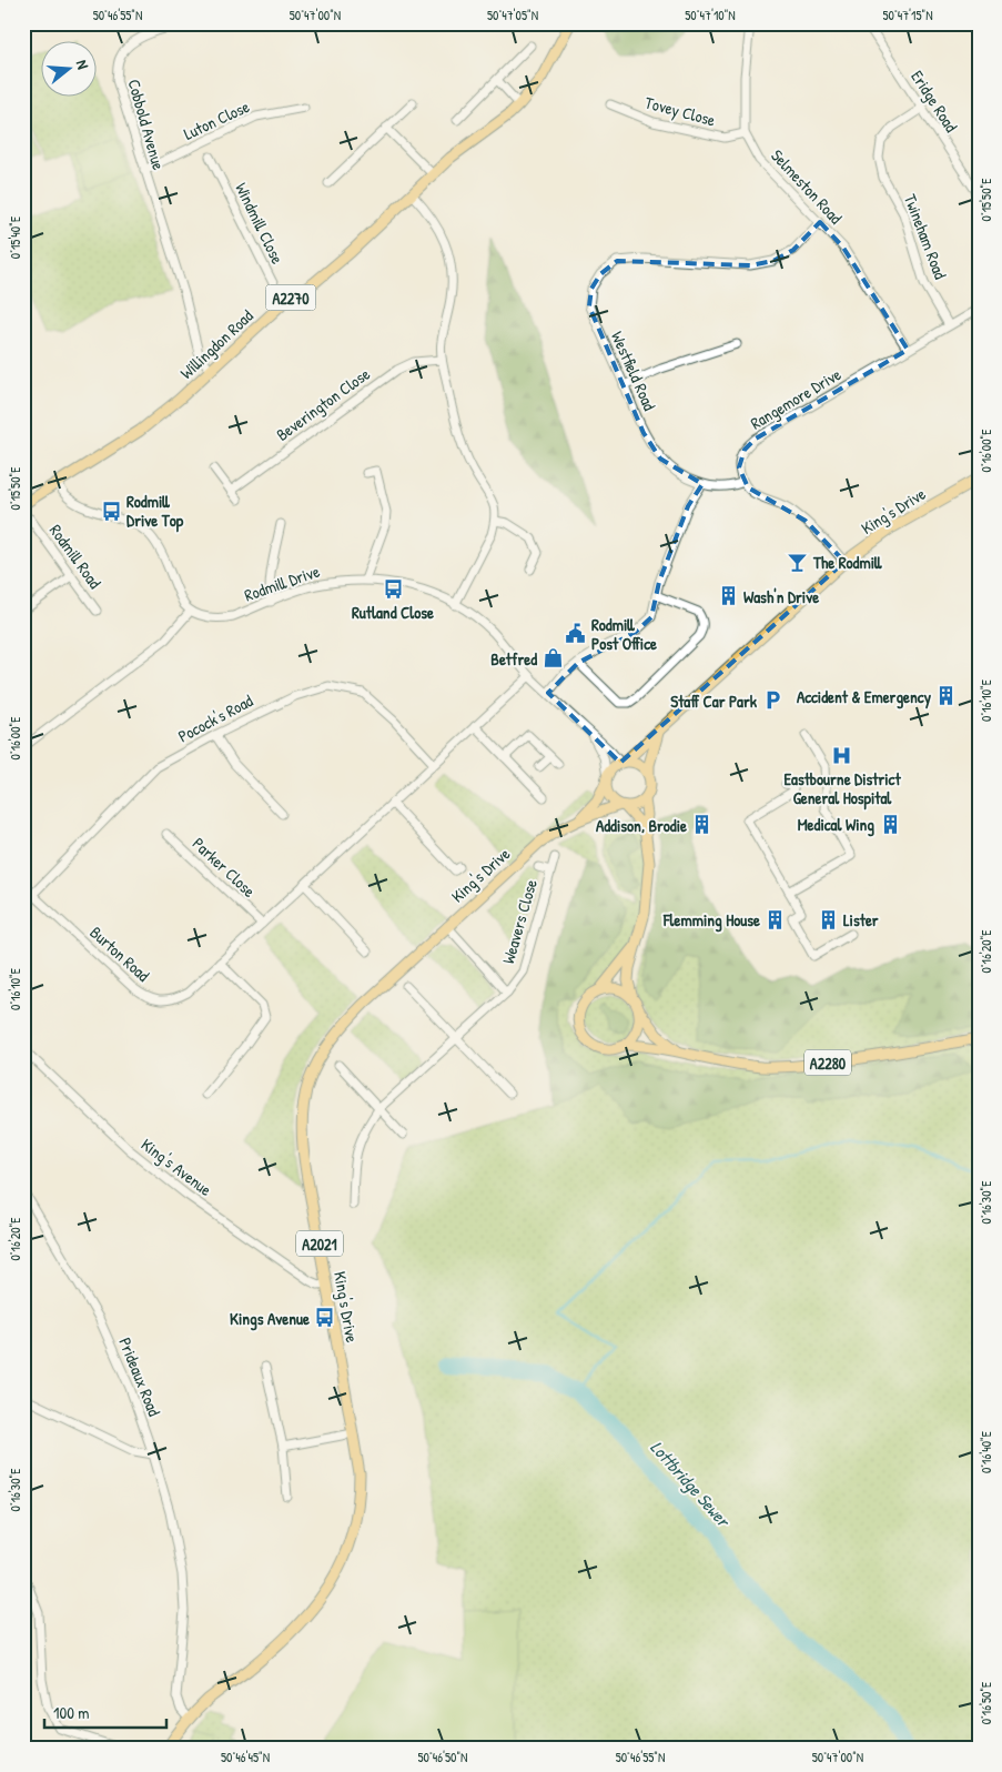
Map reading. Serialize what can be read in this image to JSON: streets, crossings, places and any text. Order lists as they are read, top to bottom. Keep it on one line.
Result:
{"streets":{"main road":["A2270","Willingdon Road","King's Drive","A2280","A2021"],"street":["Eridge Road","Tovey Close","Luton Close","Cobbold Avenue","Selmeston Road","Windmill Close","Twineham Road","Westfield Road","Rangemore Drive","Beverington Close","Rodmill Road","Rodmill Drive","Pocock's Road","Parker Close","Weavers Close","Burton Road","King's Avenue","Prideaux Road"]},"crossings":[["Eridge Road","Twineham Road"],["Tovey Close","Selmeston Road"],["Luton Close","Cobbold Avenue"],["Cobbold Avenue","Willingdon Road"],["Selmeston Road","Westfield Road"],["Selmeston Road","Rangemore Drive"],["Windmill Close","Willingdon Road"],["Twineham Road","Rangemore Drive"],["Westfield Road","Rangemore Drive"],["King's Drive","Rodmill Drive"],["King's Drive","Weavers Close"],["King's Drive","A2280"],["King's Drive","King's Avenue"],["King's Drive","A2021"],["King's Drive","Prideaux Road"],["Rodmill Drive","Burton Road"],["Rodmill Drive","A2280"],["Pocock's Road","Burton Road"],["Parker Close","Burton Road"],["A2021","Prideaux Road"]],"water":["Lottbridge Sewer"],"places":{"bus stop":["Rodmill Drive Top","Rutland Close","Kings Avenue"],"bar":["The Rodmill"],"building":["Wash'n Drive","Accident & Emergency","Medical Wing","Addison, Brodie","Flemming House","Lister"],"public building":["Rodmill Post Office"],"shop":["Betfred"],"parking":["Staff Car Park"],"hospital":["Eastbourne District General Hospital"]},"scale_bar":"100 m","north":"right","coordinates":["50°46'55\"N","50°47'00\"N","50°47'05\"N","50°47'10\"N","50°47'15\"N","0°15'50\"E","0°15'40\"E","0°16'00\"E","0°16'10\"E","0°16'20\"E","0°16'30\"E","0°16'40\"E","0°16'50\"E","50°46'45\"N","50°46'50\"N"]}
